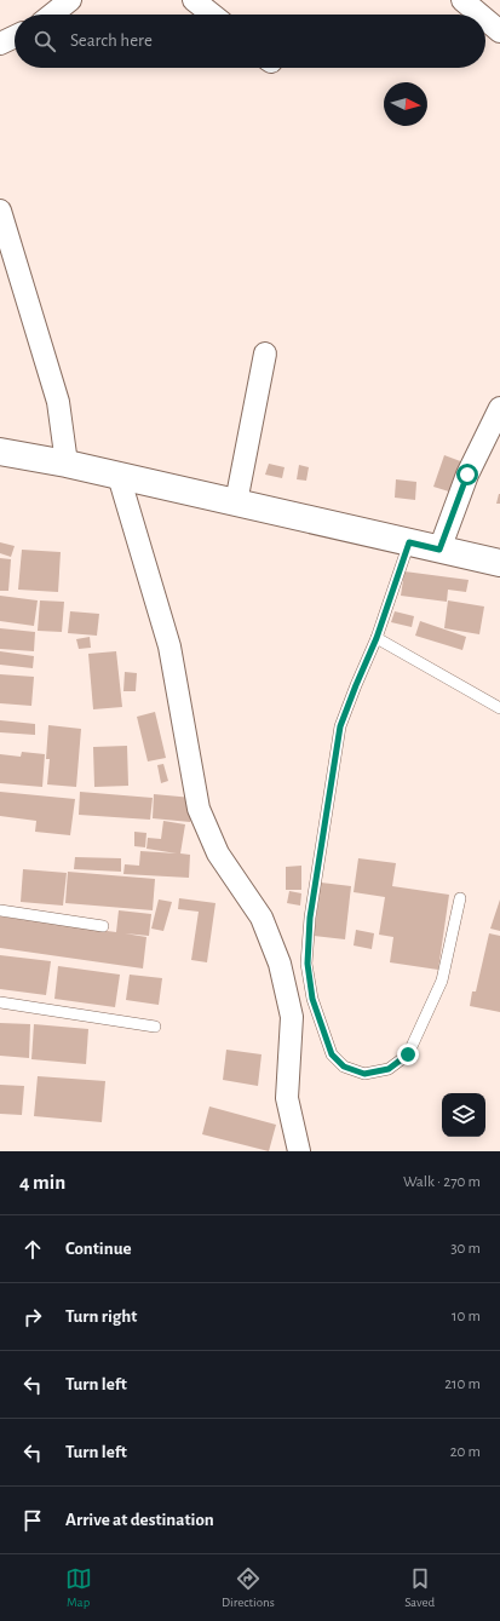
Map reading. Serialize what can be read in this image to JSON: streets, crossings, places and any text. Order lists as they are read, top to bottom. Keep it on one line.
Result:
{"north":"right","page":{"search":"Search here","heading":["4 min","Walk · 270 m"],"list":[["Continue","30 m"],["Turn right","10 m"],["Turn left","210 m"],["Turn left","20 m"],"Arrive at destination"],"nav":["Map","Directions","Saved"]}}
